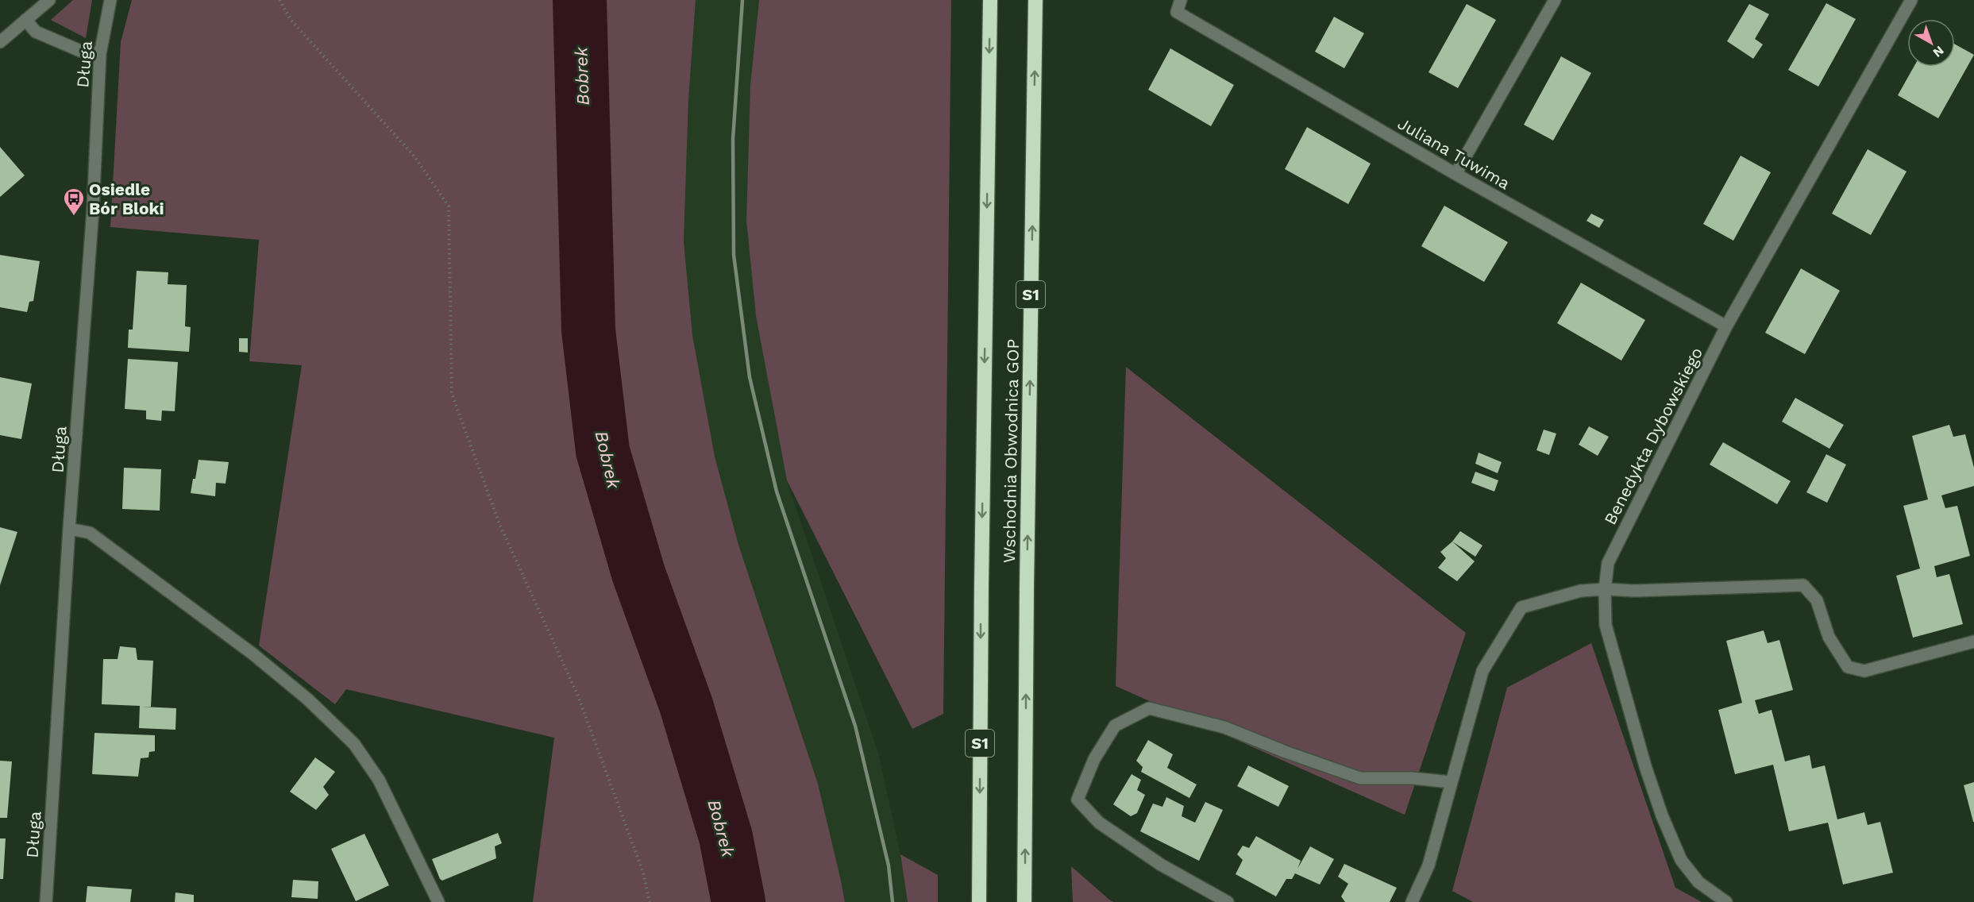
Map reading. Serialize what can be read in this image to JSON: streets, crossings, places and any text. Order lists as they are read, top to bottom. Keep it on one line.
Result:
{"streets":{"highway":["S1","Wschodnia Obwodnica GOP"],"street":["Długa","Juliana Tuwima","Benedykta Dybowskiego"]},"crossings":[["Juliana Tuwima","Benedykta Dybowskiego"]],"water":["Bobrek"],"places":{"bus stop":["Osiedle Bór Bloki"]},"north":"bottom right"}
